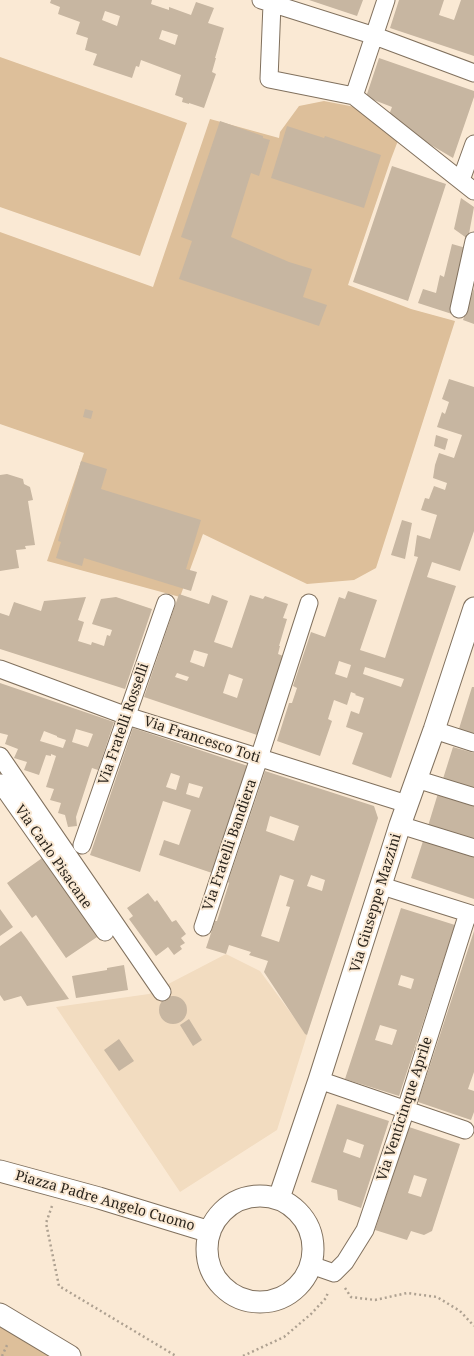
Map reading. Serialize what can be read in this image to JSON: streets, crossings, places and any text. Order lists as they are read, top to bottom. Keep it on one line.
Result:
{"streets":{"street":["Via Fratelli Rosselli","Via Francesco Toti","Via Fratelli Bandiera","Via Carlo Pisacane","Via Giuseppe Mazzini","Via Venticinque Aprile","Piazza Padre Angelo Cuomo"]},"crossings":[["Via Fratelli Rosselli","Via Francesco Toti"],["Via Francesco Toti","Via Fratelli Bandiera"],["Via Francesco Toti","Via Giuseppe Mazzini"],["Via Giuseppe Mazzini","Piazza Padre Angelo Cuomo"]]}
